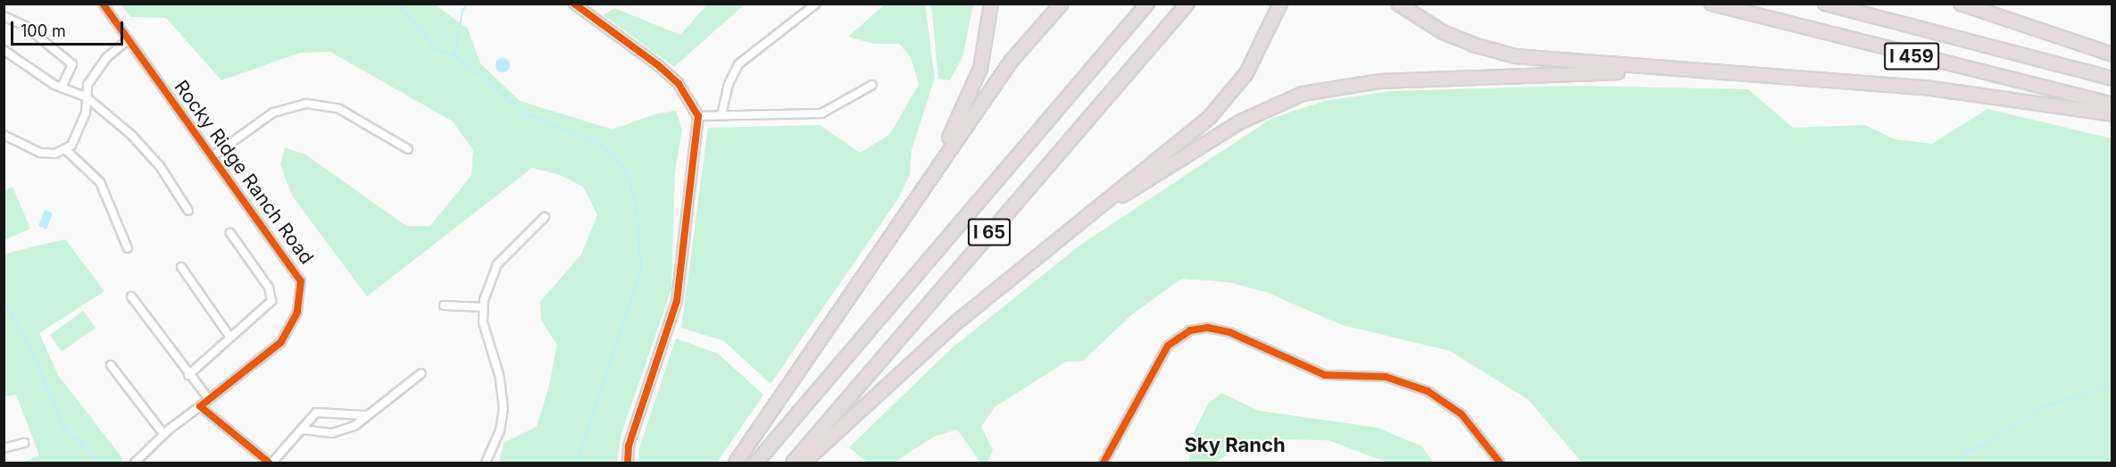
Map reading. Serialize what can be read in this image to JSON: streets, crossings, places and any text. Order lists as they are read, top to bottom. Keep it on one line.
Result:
{"streets":{"highway":["I 459","I 65"],"street":["Rocky Ridge Ranch Road"]},"districts":["Sky Ranch"],"scale_bar":"100 m"}
